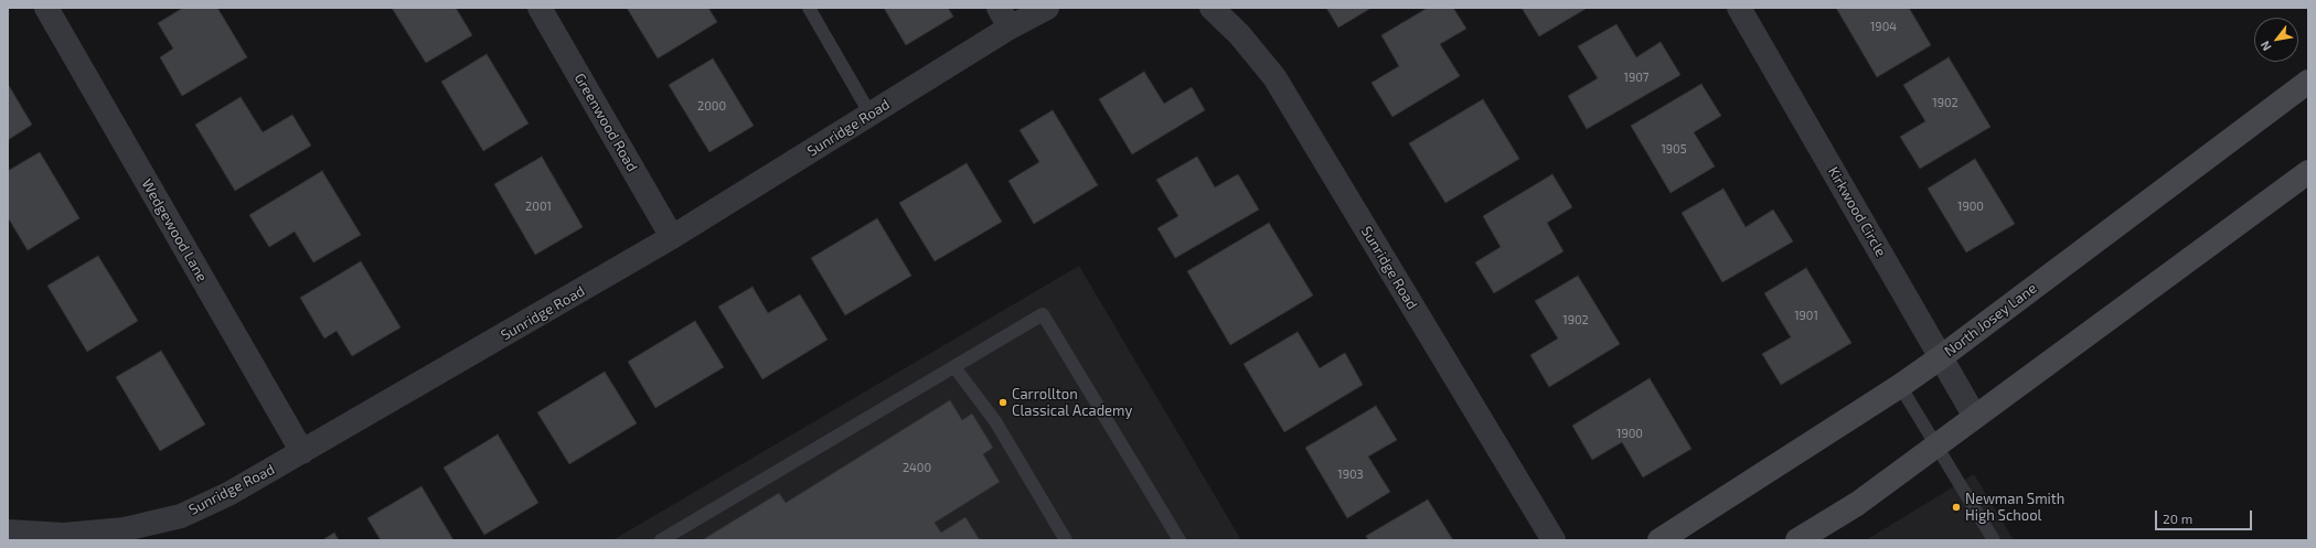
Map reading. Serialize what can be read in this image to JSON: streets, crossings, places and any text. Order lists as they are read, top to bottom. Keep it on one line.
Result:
{"streets":{"main road":["North Josey Lane"],"street":["Greenwood Road","Sunridge Road","Kirkwood Circle","Wedgewood Lane"]},"crossings":[["Greenwood Road","Sunridge Road"],["Sunridge Road","Wedgewood Lane"],["Kirkwood Circle","North Josey Lane"]],"places":["Carrollton Classical Academy","Newman Smith High School"],"house_numbers":["1904","1907","1902","2000","1905","2001","1900","1901","1902","1900","2400","1903"],"scale_bar":"20 m","north":"bottom left"}
